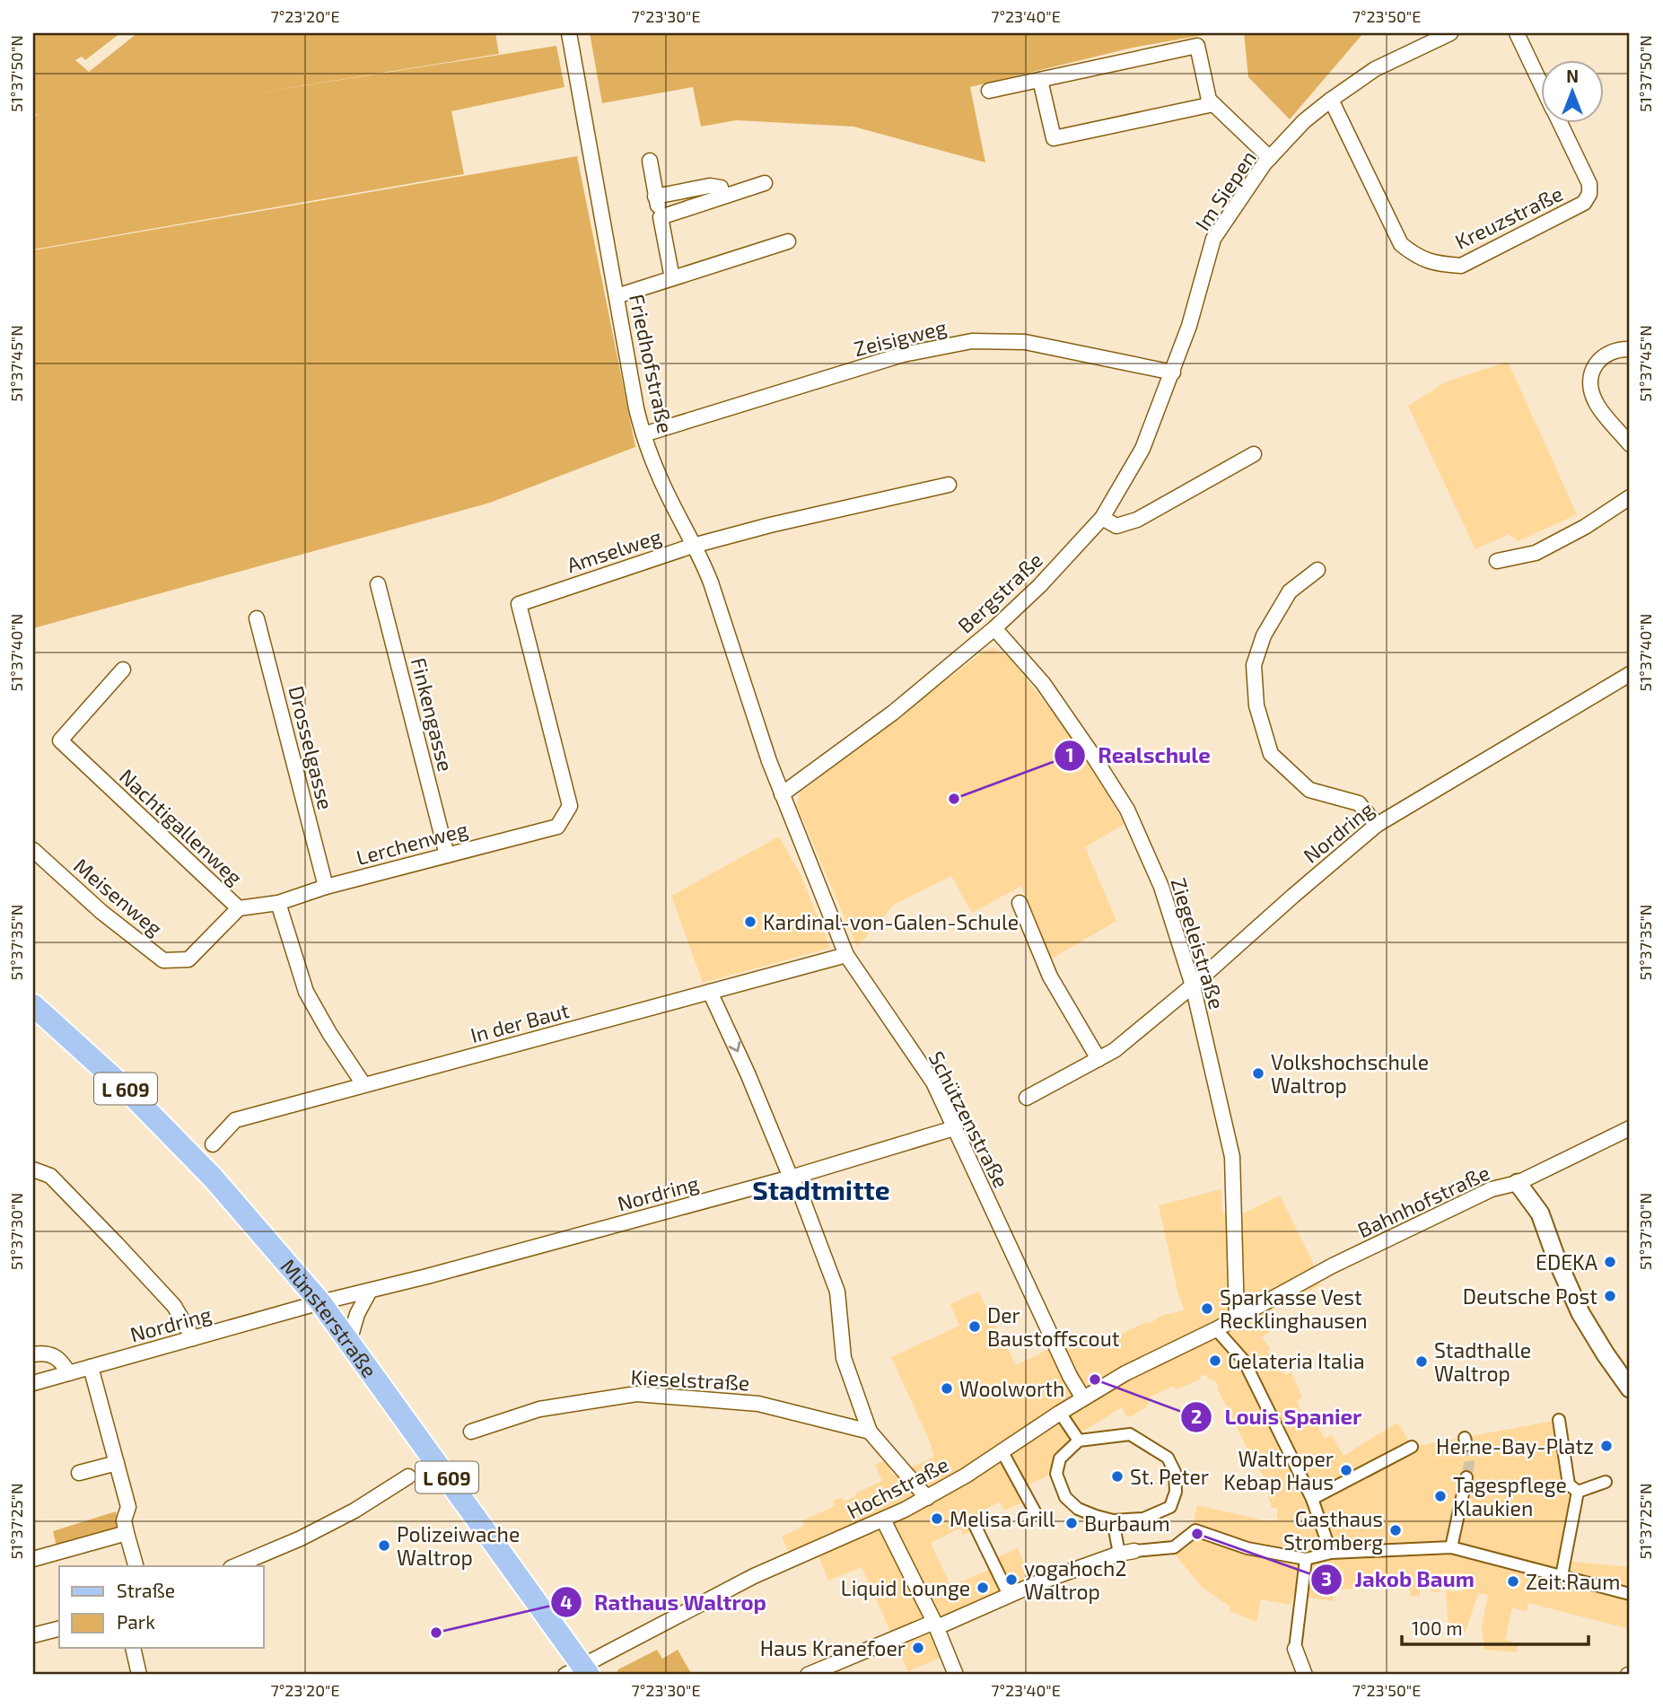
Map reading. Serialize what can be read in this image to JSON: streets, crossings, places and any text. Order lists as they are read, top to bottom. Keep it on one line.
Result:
{"streets":{"main road":["L 609","Münsterstraße"],"street":["Im Siepen","Kreuzstraße","Zeisigweg","Friedhofstraße","Amselweg","Bergstraße","Finkengasse","Drosselgasse","Nachtigallenweg","Nordring","Lerchenweg","Meisenweg","Ziegeleistraße","In der Baut","Schützenstraße","Bahnhofstraße","Kieselstraße","Hochstraße"]},"crossings":[["Im Siepen","Kreuzstraße"],["Im Siepen","Zeisigweg"],["Im Siepen","Bergstraße"],["Zeisigweg","Friedhofstraße"],["Friedhofstraße","Amselweg"],["Friedhofstraße","Bergstraße"],["Friedhofstraße","Schützenstraße"],["Amselweg","Lerchenweg"],["Bergstraße","Ziegeleistraße"],["Bergstraße","Schützenstraße"],["Finkengasse","Lerchenweg"],["Drosselgasse","Lerchenweg"],["Nachtigallenweg","Lerchenweg"],["Nachtigallenweg","Meisenweg"],["Nordring","Ziegeleistraße"],["Nordring","Schützenstraße"],["Nordring","Münsterstraße"],["Ziegeleistraße","Bahnhofstraße"],["Ziegeleistraße","Hochstraße"],["In der Baut","Schützenstraße"],["Schützenstraße","Hochstraße"],["Bahnhofstraße","Hochstraße"],["Münsterstraße","Hochstraße"]],"districts":["Stadtmitte"],"places":["Realschule","Kardinal-von-Galen-Schule","Volkshochschule Waltrop","EDEKA","Deutsche Post","Sparkasse Vest Recklinghausen","Der Baustoffscout","Gelateria Italia","Stadthalle Waltrop","Louis Spanier","Woolworth","Herne-Bay-Platz","Waltroper Kebap Haus","St. Peter","Tagespflege Klaukien","Melisa Grill","Burbaum","Gasthaus Stromberg","Jakob Baum","Polizeiwache Waltrop","yogahoch2 Waltrop","Zeit:Raum","Liquid Lounge","Rathaus Waltrop","Haus Kranefoer"],"legend":["Straße","Park"],"scale_bar":"100 m","north":"top","coordinates":["7°23'20\"E","7°23'30\"E","7°23'40\"E","7°23'50\"E","51°37'50\"N","51°37'45\"N","51°37'40\"N","51°37'35\"N","51°37'30\"N","51°37'25\"N"]}
